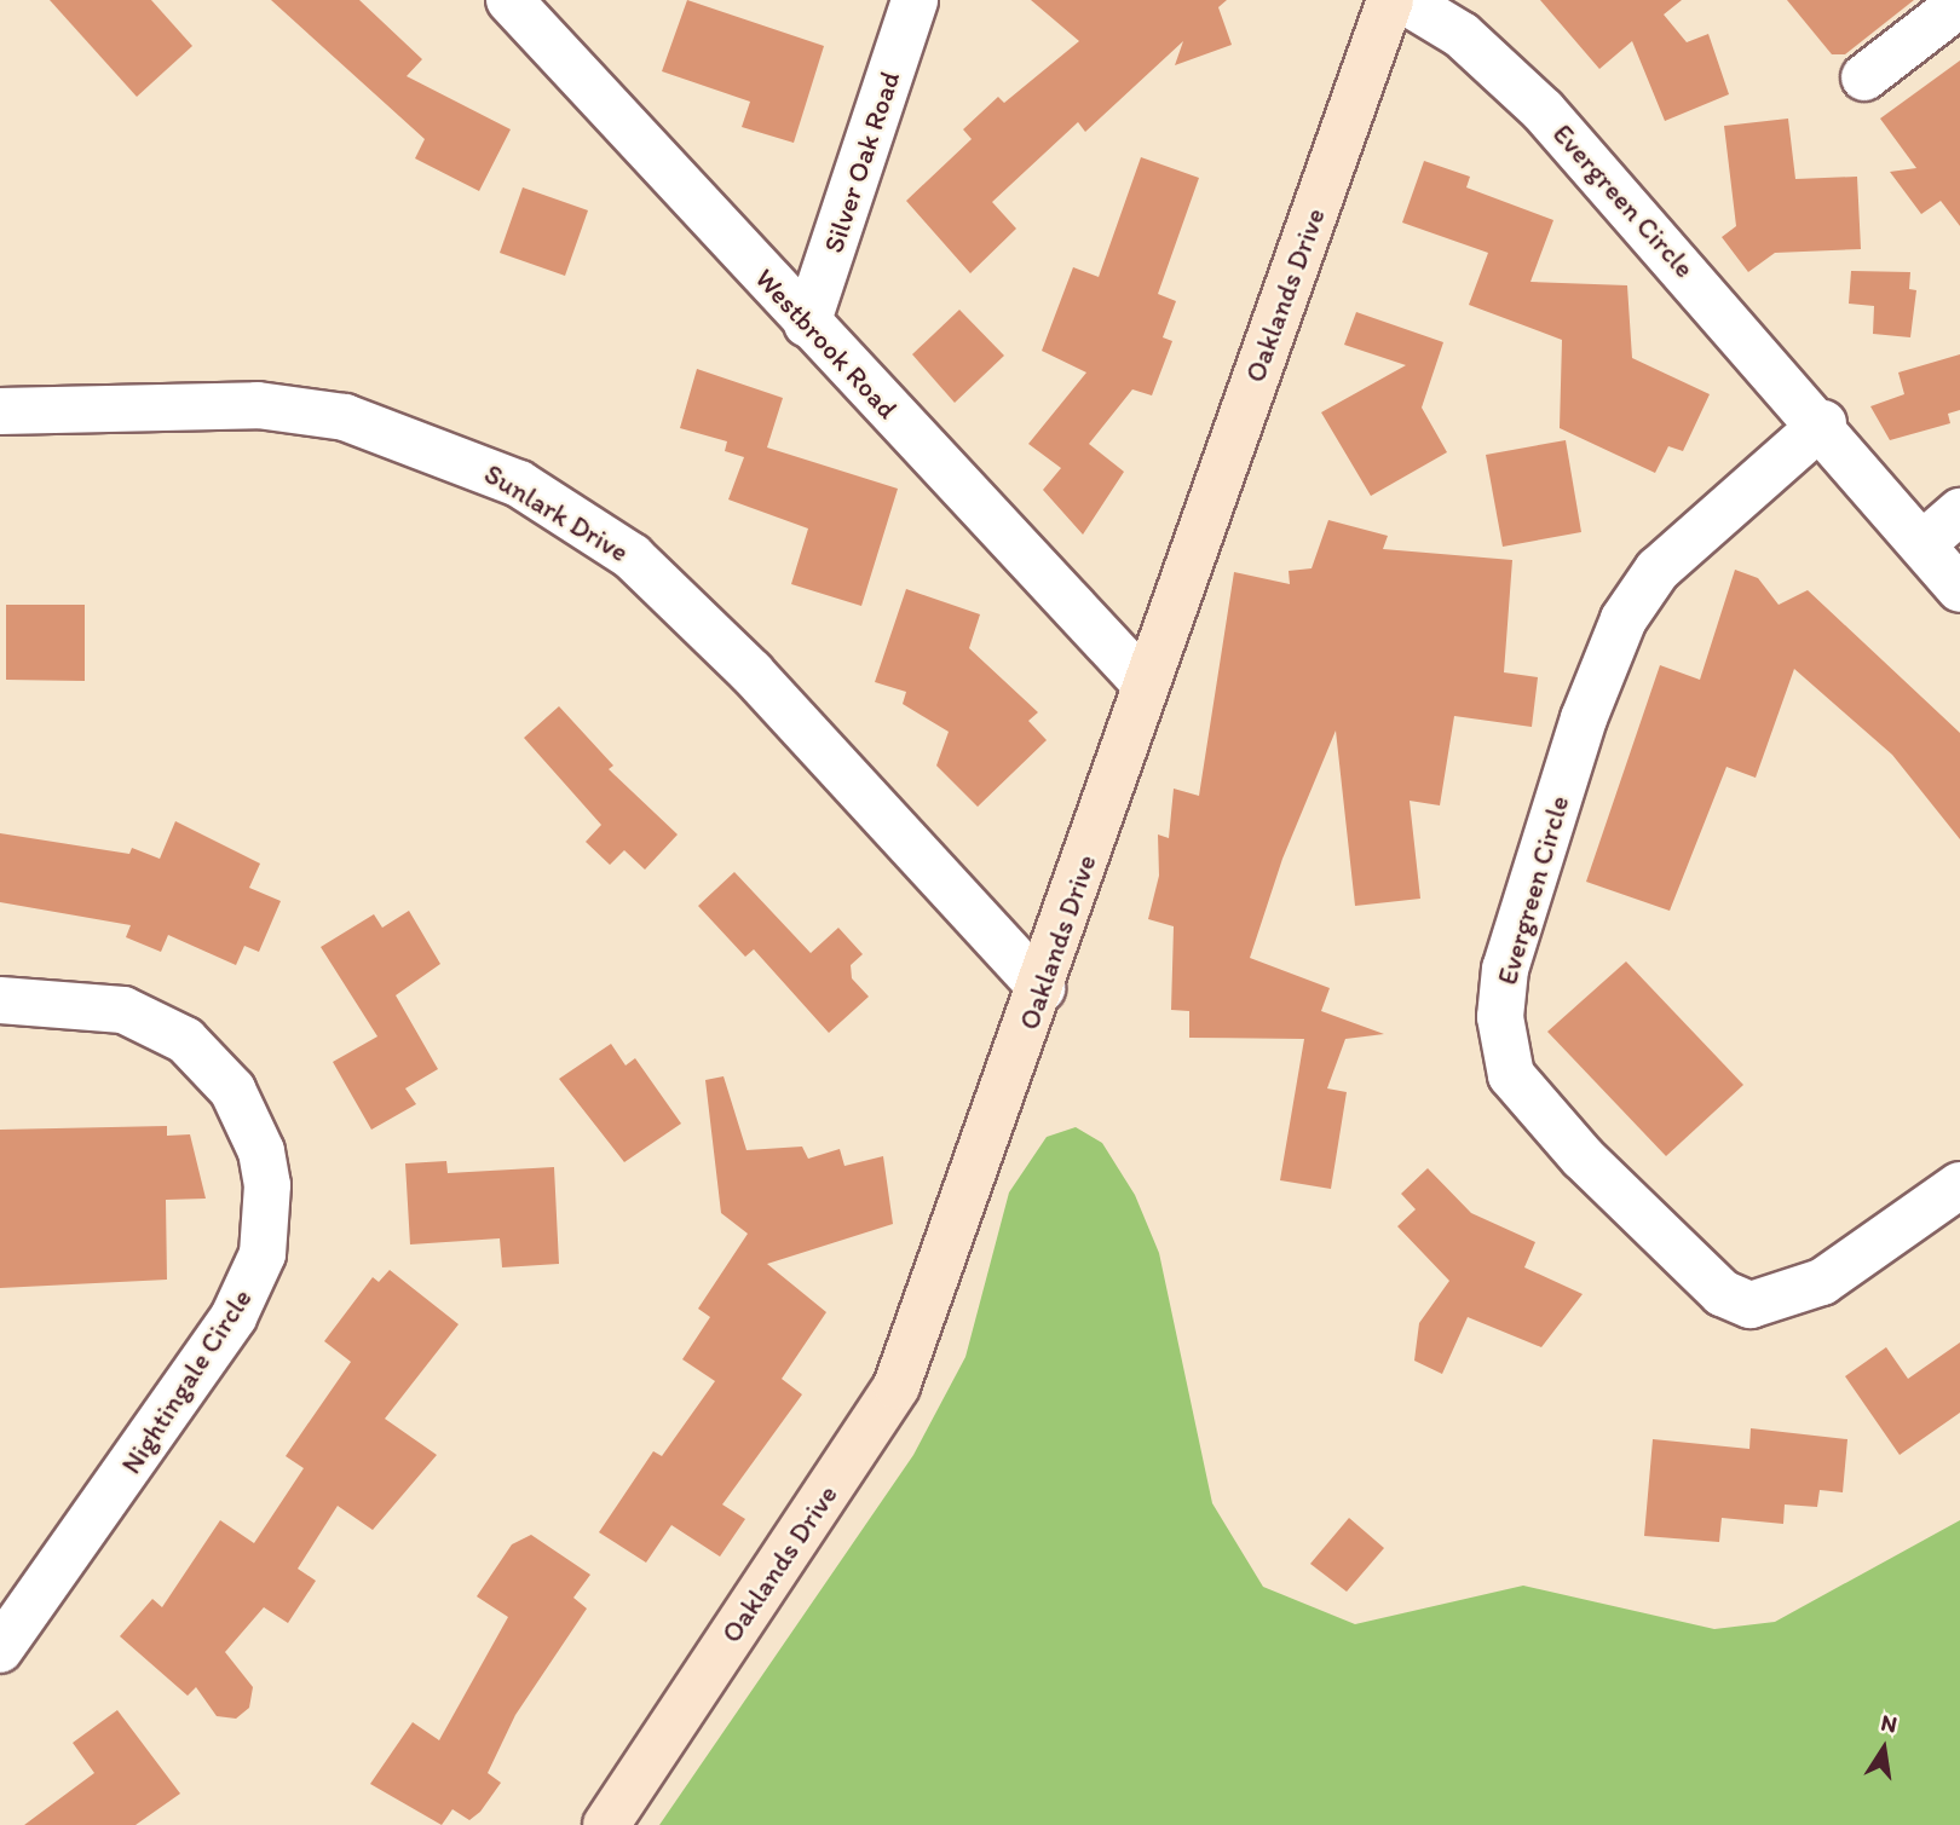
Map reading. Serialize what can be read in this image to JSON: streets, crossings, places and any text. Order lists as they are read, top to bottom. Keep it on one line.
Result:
{"streets":{"street":["Silver Oak Road","Evergreen Circle","Oaklands Drive","Westbrook Road","Sunlark Drive","Nightingale Circle"]},"crossings":[["Silver Oak Road","Westbrook Road"],["Oaklands Drive","Westbrook Road"],["Oaklands Drive","Sunlark Drive"]],"north":"top"}
